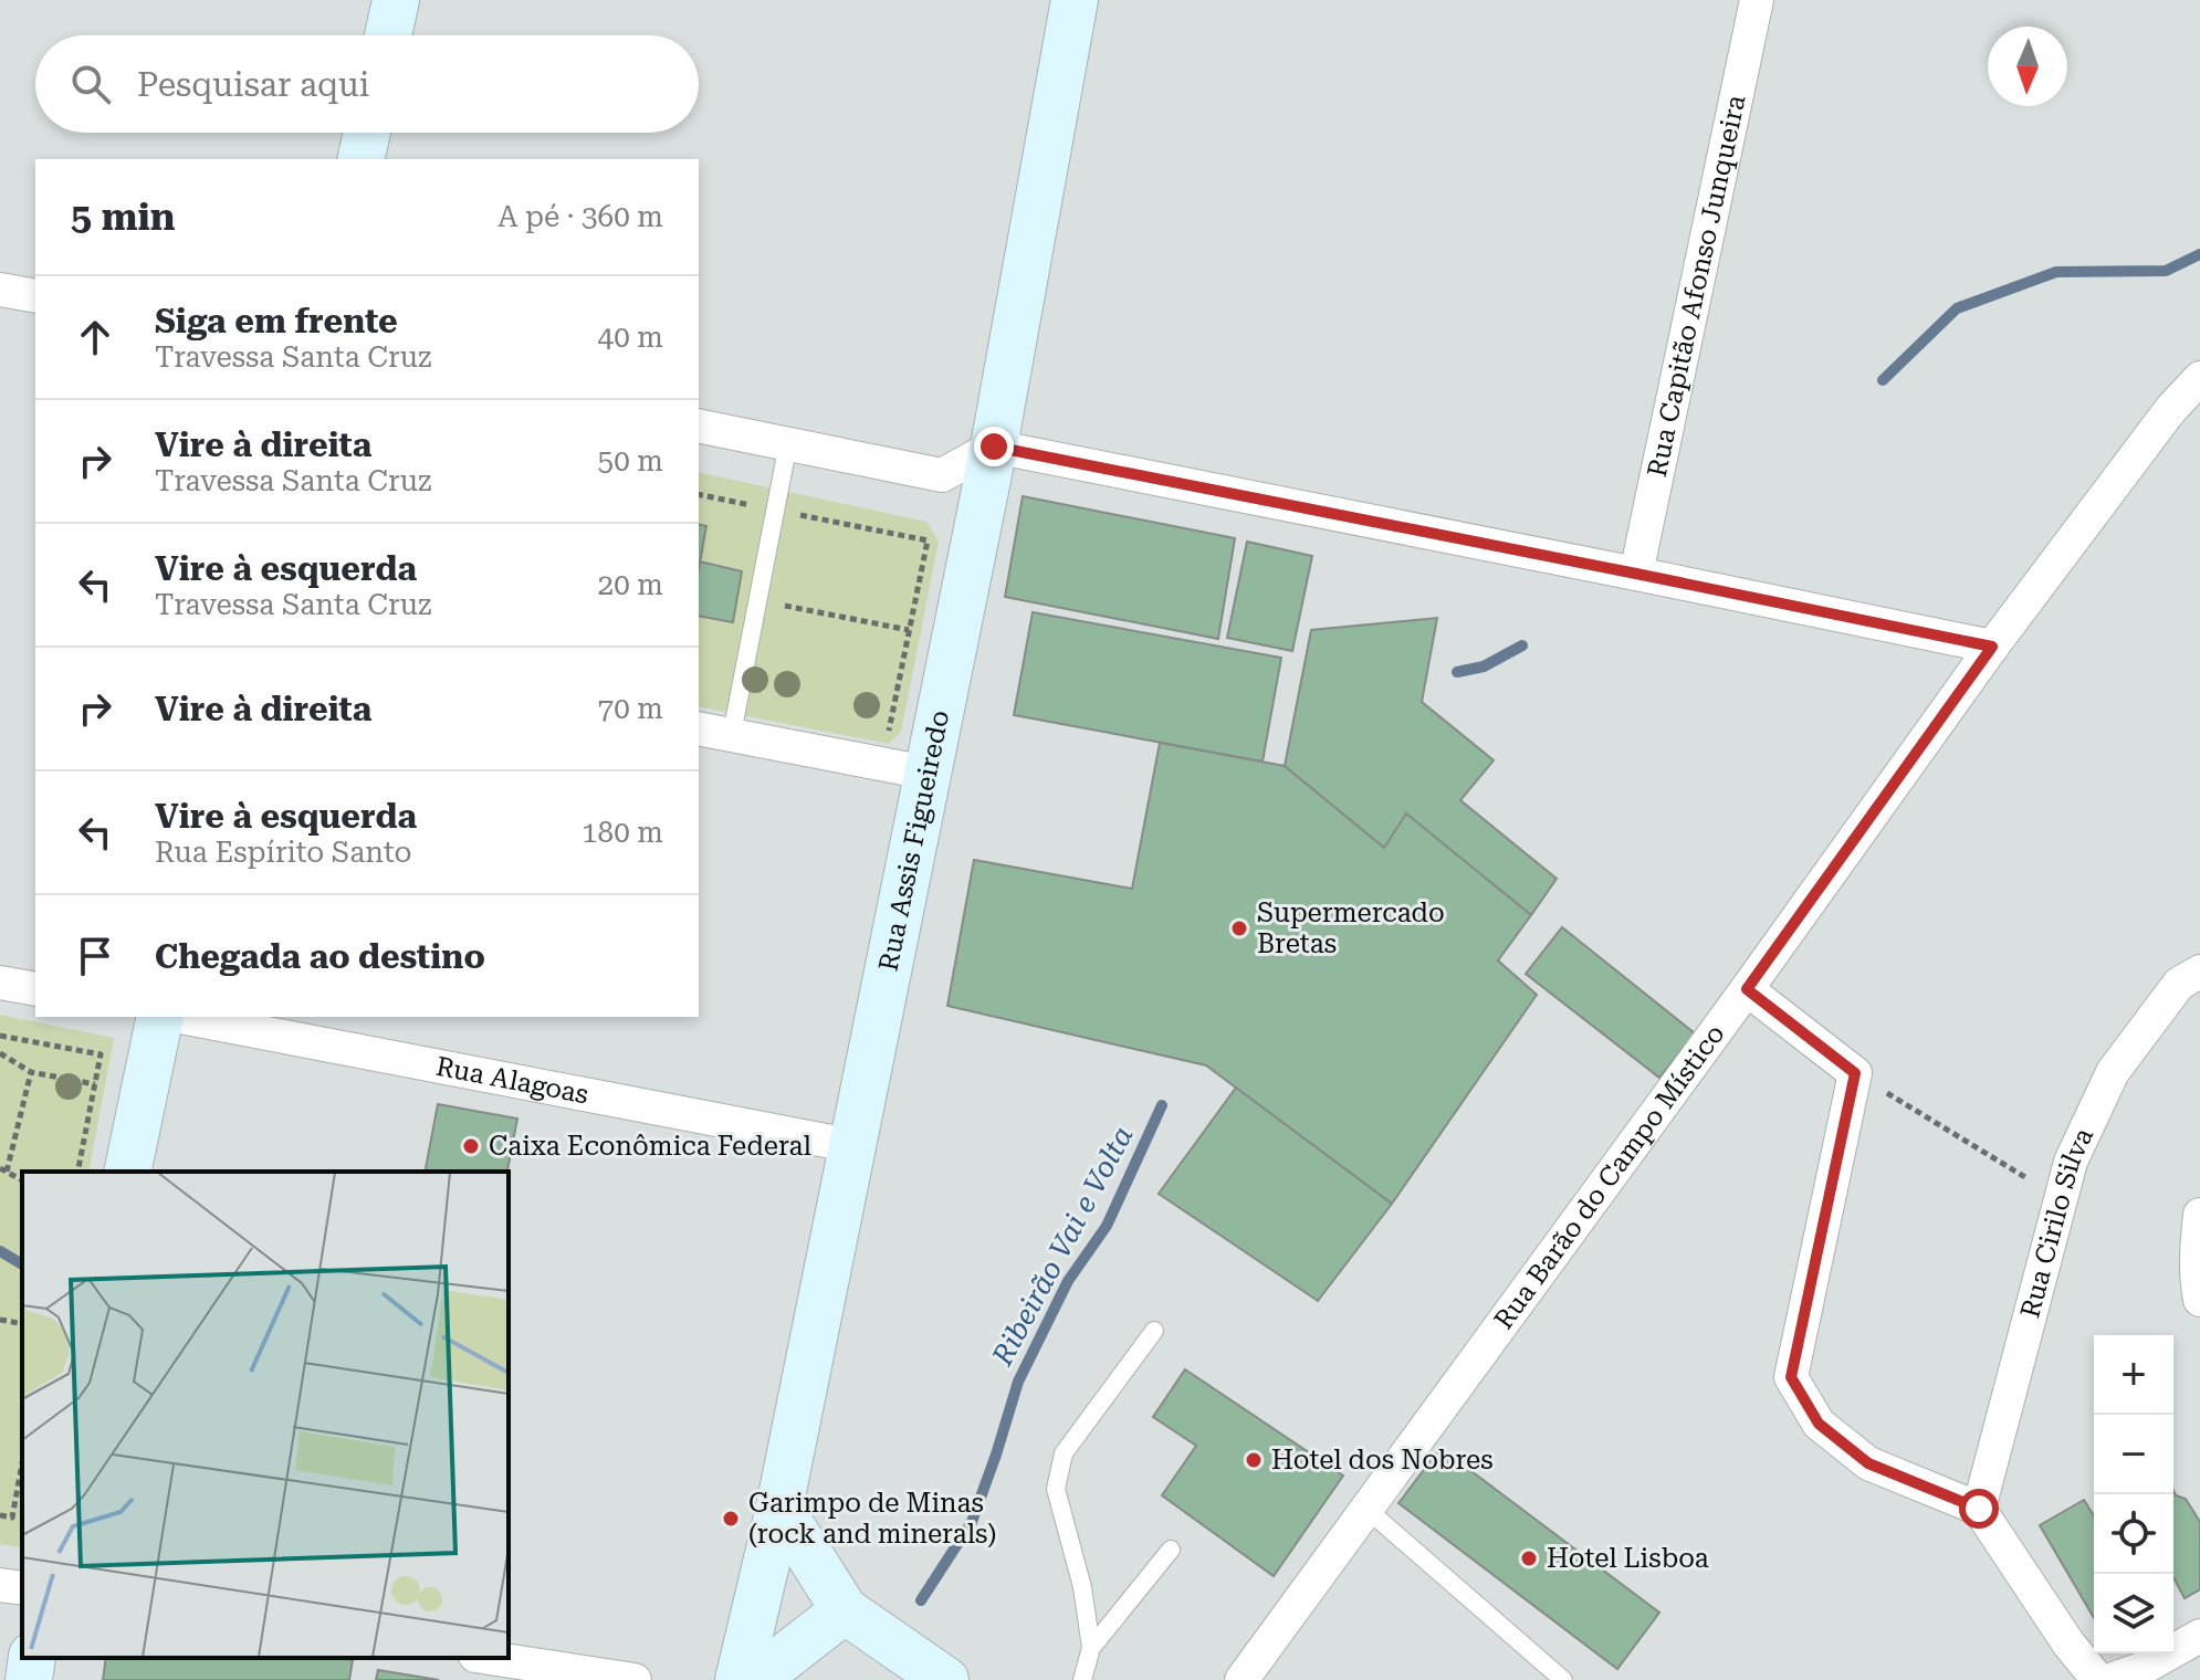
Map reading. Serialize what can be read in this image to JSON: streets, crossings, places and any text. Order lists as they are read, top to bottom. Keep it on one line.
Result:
{"streets":{"street":["Rua Capitão Afonso Junqueira","Rua Assis Figueiredo","Rua Alagoas","Rua Barão do Campo Místico","Rua Cirilo Silva"]},"crossings":[["Rua Assis Figueiredo","Rua Alagoas"]],"water":["Ribeirão Vai e Volta"],"places":["Supermercado Bretas","Caixa Econômica Federal","Hotel dos Nobres","Garimpo de Minas (rock and minerals)","Hotel Lisboa"],"north":"bottom","page":{"search":"Pesquisar aqui","heading":["5 min","A pé · 360 m"],"list":[["Siga em frente","Travessa Santa Cruz","40 m"],["Vire à direita","Travessa Santa Cruz","50 m"],["Vire à esquerda","Travessa Santa Cruz","20 m"],["Vire à direita","70 m"],["Vire à esquerda","Rua Espírito Santo","180 m"],"Chegada ao destino"],"map_buttons":["+","−"]}}
